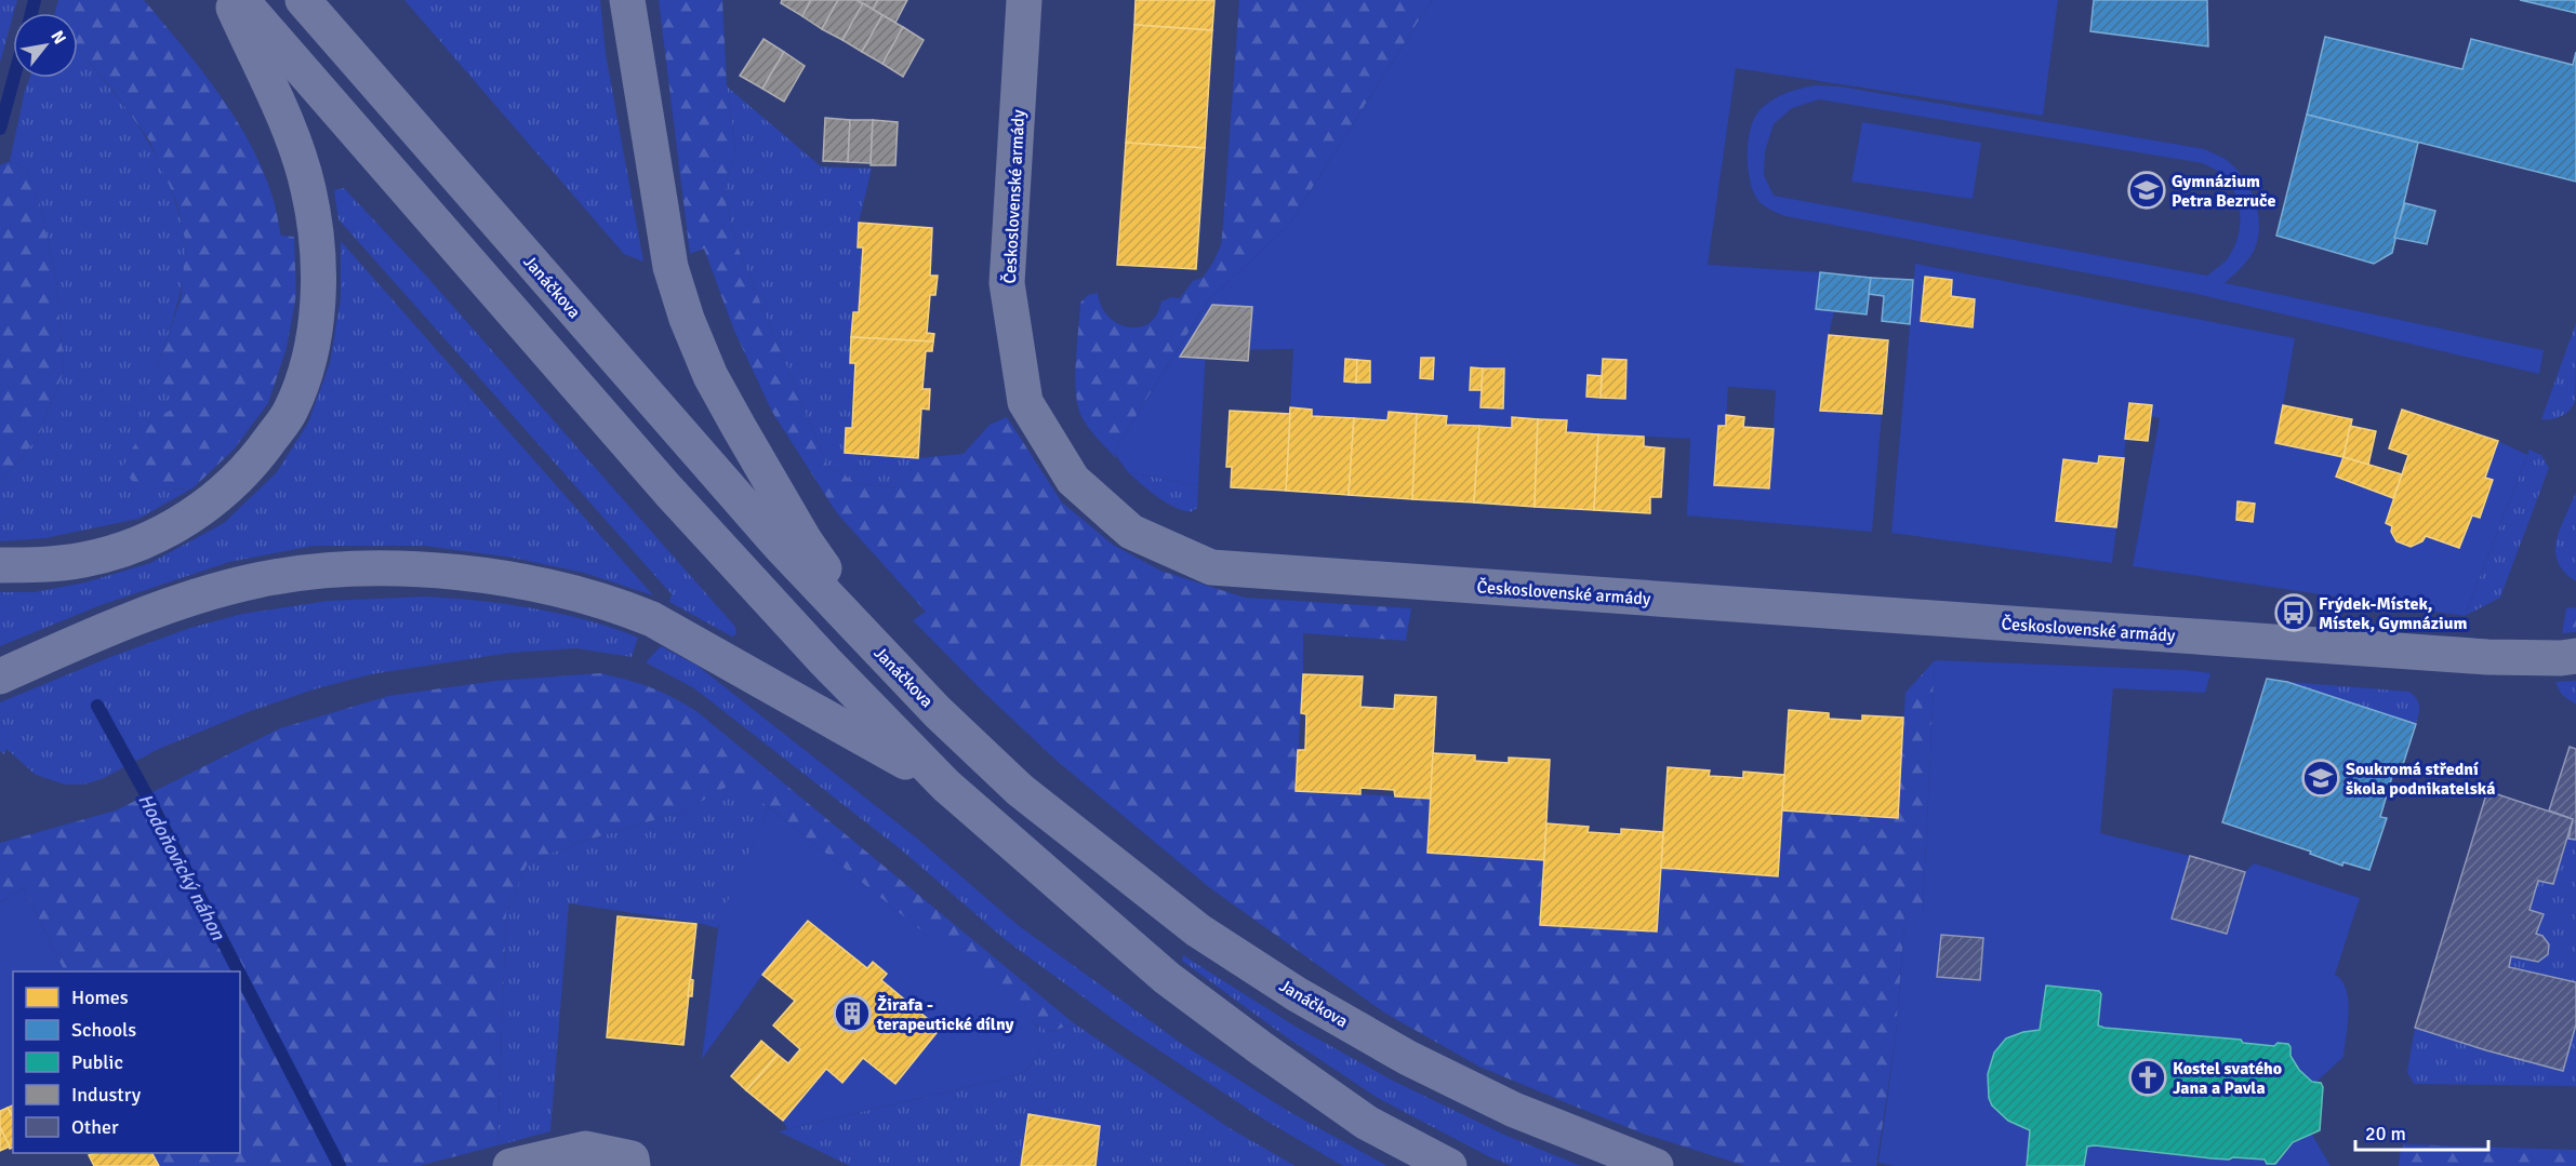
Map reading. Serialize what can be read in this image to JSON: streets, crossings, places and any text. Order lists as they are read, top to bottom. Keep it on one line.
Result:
{"streets":{"main road":["Janáčkova"],"street":["Československé armády"]},"water":["Hodoňovický náhon"],"places":{"school or university":["Gymnázium Petra Bezruče","Soukromá střední škola podnikatelská"],"bus stop":["Frýdek-Místek, Místek, Gymnázium"],"building":["Žirafa - terapeutické dílny"],"church":["Kostel svatého Jana a Pavla"]},"legend":["Homes","Schools","Public","Industry","Other"],"scale_bar":"20 m","north":"top right"}
